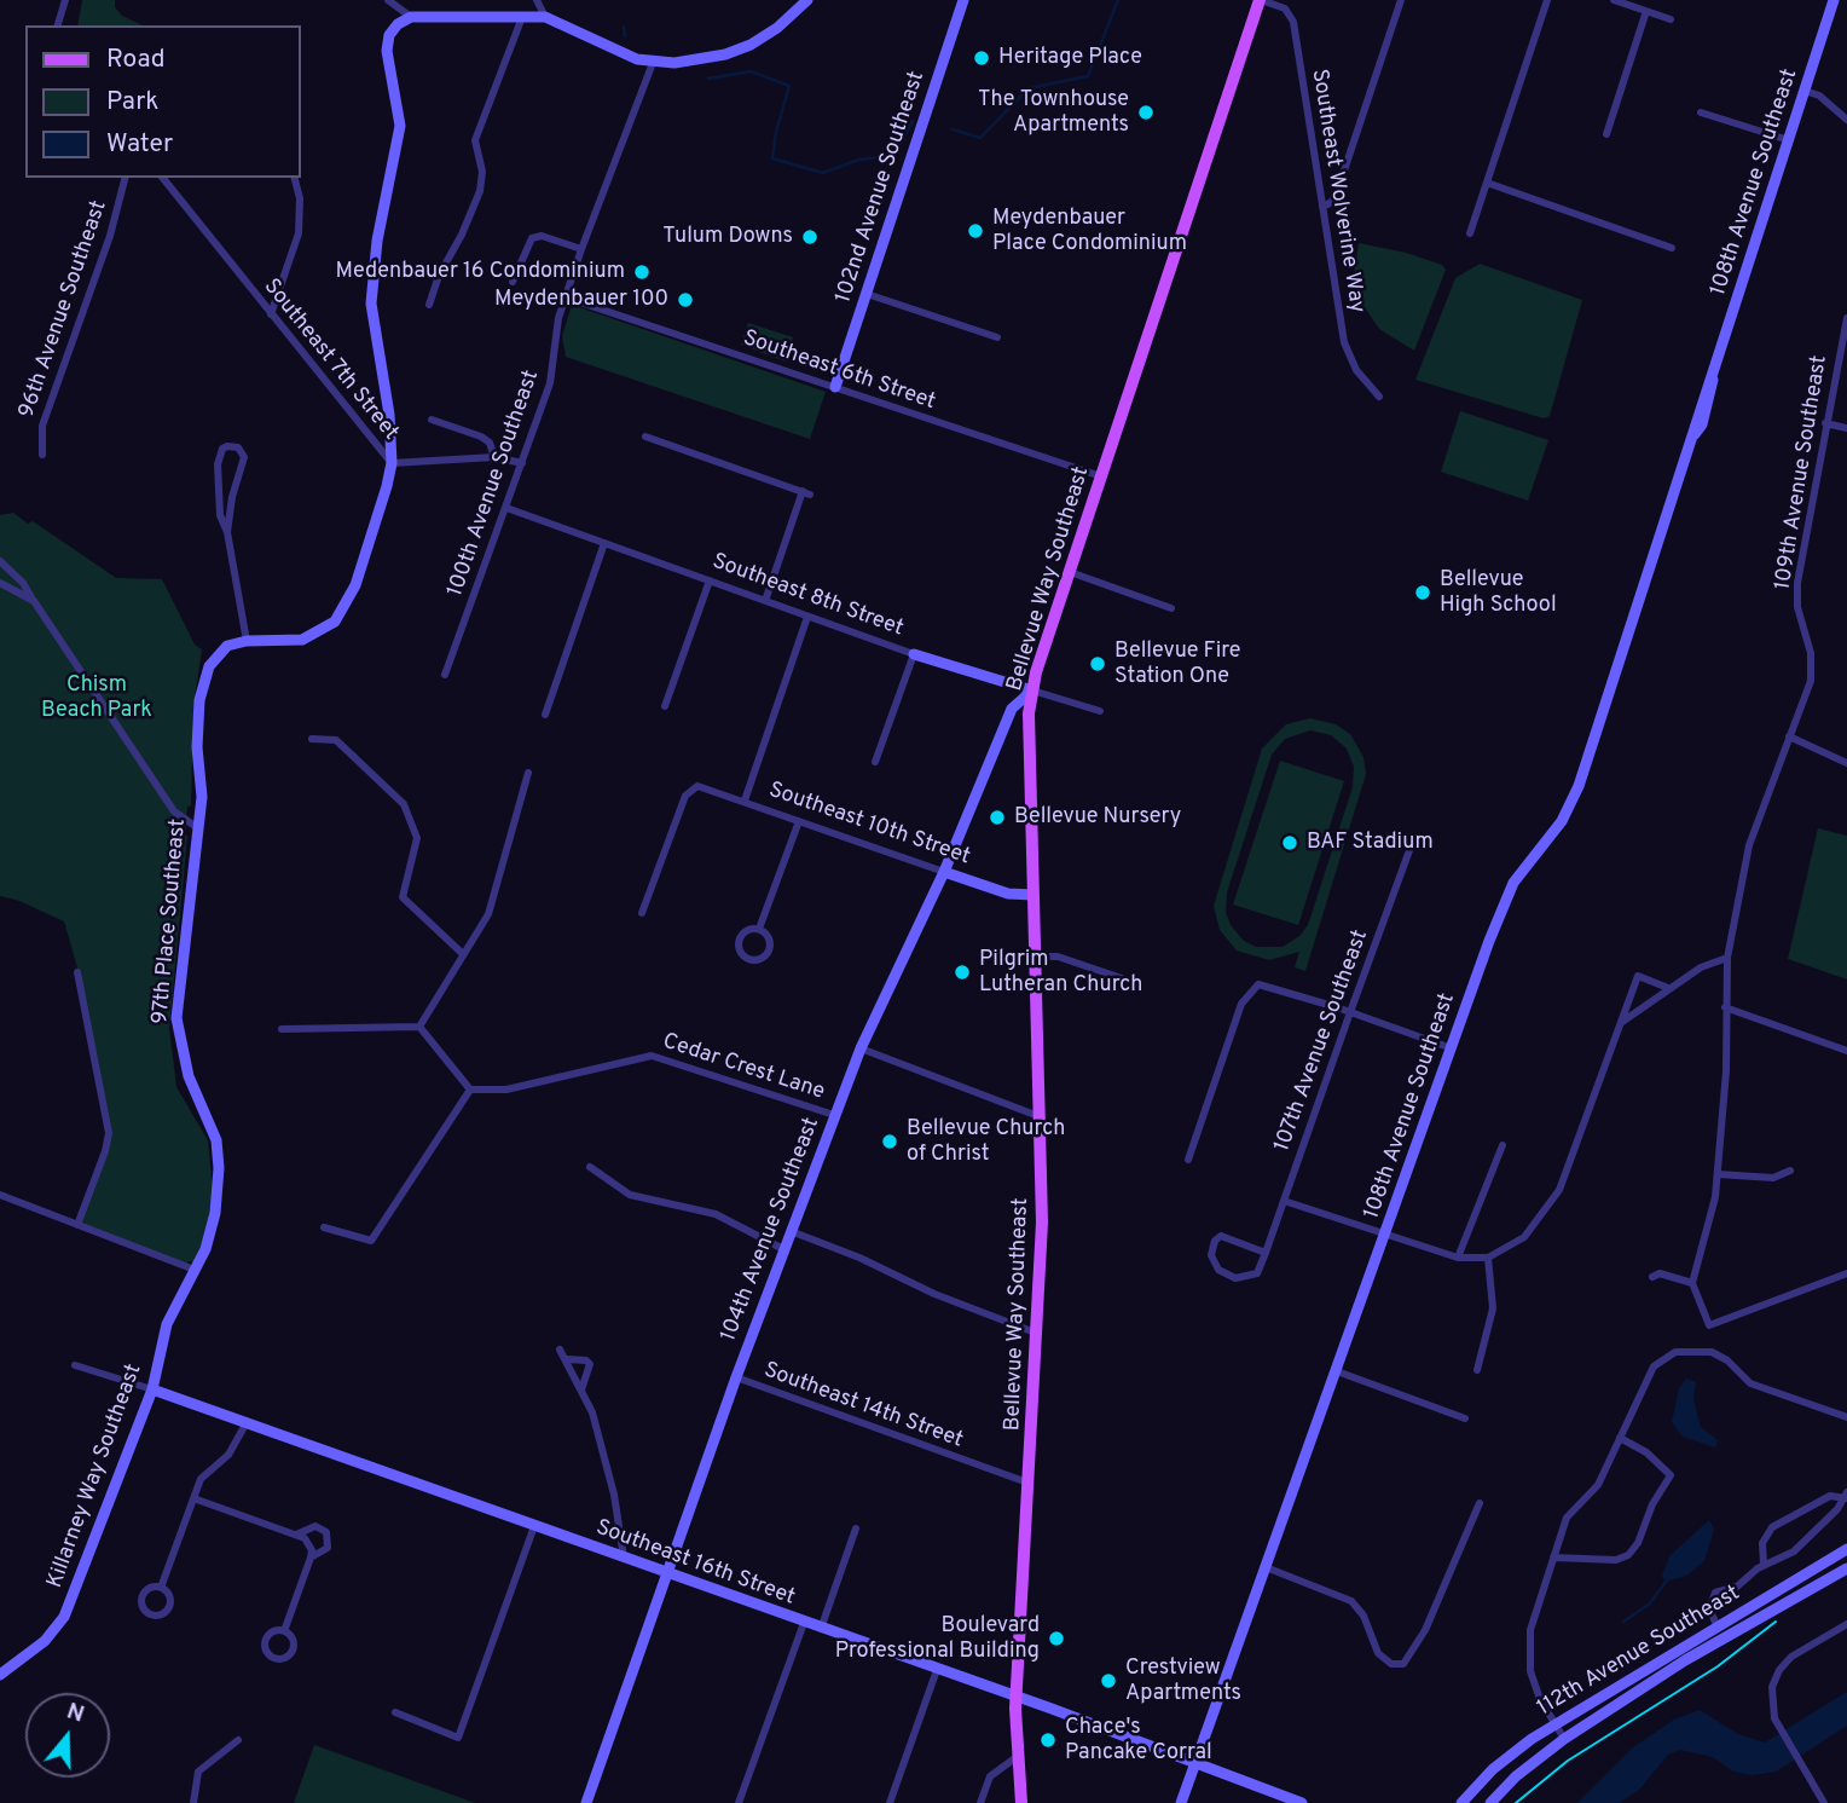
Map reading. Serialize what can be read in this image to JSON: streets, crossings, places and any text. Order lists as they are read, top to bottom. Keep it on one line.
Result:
{"streets":{"main road":["Bellevue Way Southeast"],"street":["108th Avenue Southeast","102nd Avenue Southeast","Southeast Wolverine Way","96th Avenue Southeast","Southeast 7th Street","Southeast 6th Street","109th Avenue Southeast","100th Avenue Southeast","Southeast 8th Street","Southeast 10th Street","97th Place Southeast","107th Avenue Southeast","Cedar Crest Lane","104th Avenue Southeast","Southeast 14th Street","Killarney Way Southeast","Southeast 16th Street","112th Avenue Southeast"]},"crossings":[["108th Avenue Southeast","Southeast 16th Street"],["102nd Avenue Southeast","Southeast 6th Street"],["Southeast Wolverine Way","Bellevue Way Southeast"],["Southeast 7th Street","100th Avenue Southeast"],["Southeast 6th Street","100th Avenue Southeast"],["Southeast 6th Street","Bellevue Way Southeast"],["100th Avenue Southeast","Southeast 8th Street"],["Bellevue Way Southeast","Southeast 8th Street"],["Bellevue Way Southeast","Southeast 10th Street"],["Bellevue Way Southeast","104th Avenue Southeast"],["Bellevue Way Southeast","Southeast 14th Street"],["Bellevue Way Southeast","Southeast 16th Street"],["Southeast 8th Street","104th Avenue Southeast"],["Southeast 10th Street","104th Avenue Southeast"],["97th Place Southeast","Killarney Way Southeast"],["Cedar Crest Lane","104th Avenue Southeast"],["104th Avenue Southeast","Southeast 14th Street"],["104th Avenue Southeast","Southeast 16th Street"],["Killarney Way Southeast","Southeast 16th Street"]],"parks":["Chism Beach Park"],"places":["Heritage Place","The Townhouse Apartments","Meydenbauer Place Condominium","Tulum Downs","Medenbauer 16 Condominium","Meydenbauer 100","Bellevue High School","Bellevue Fire Station One","Bellevue Nursery","BAF Stadium","Pilgrim Lutheran Church","Bellevue Church of Christ","Boulevard Professional Building","Crestview Apartments","Chace's Pancake Corral"],"legend":["Road","Park","Water"],"north":"top"}
